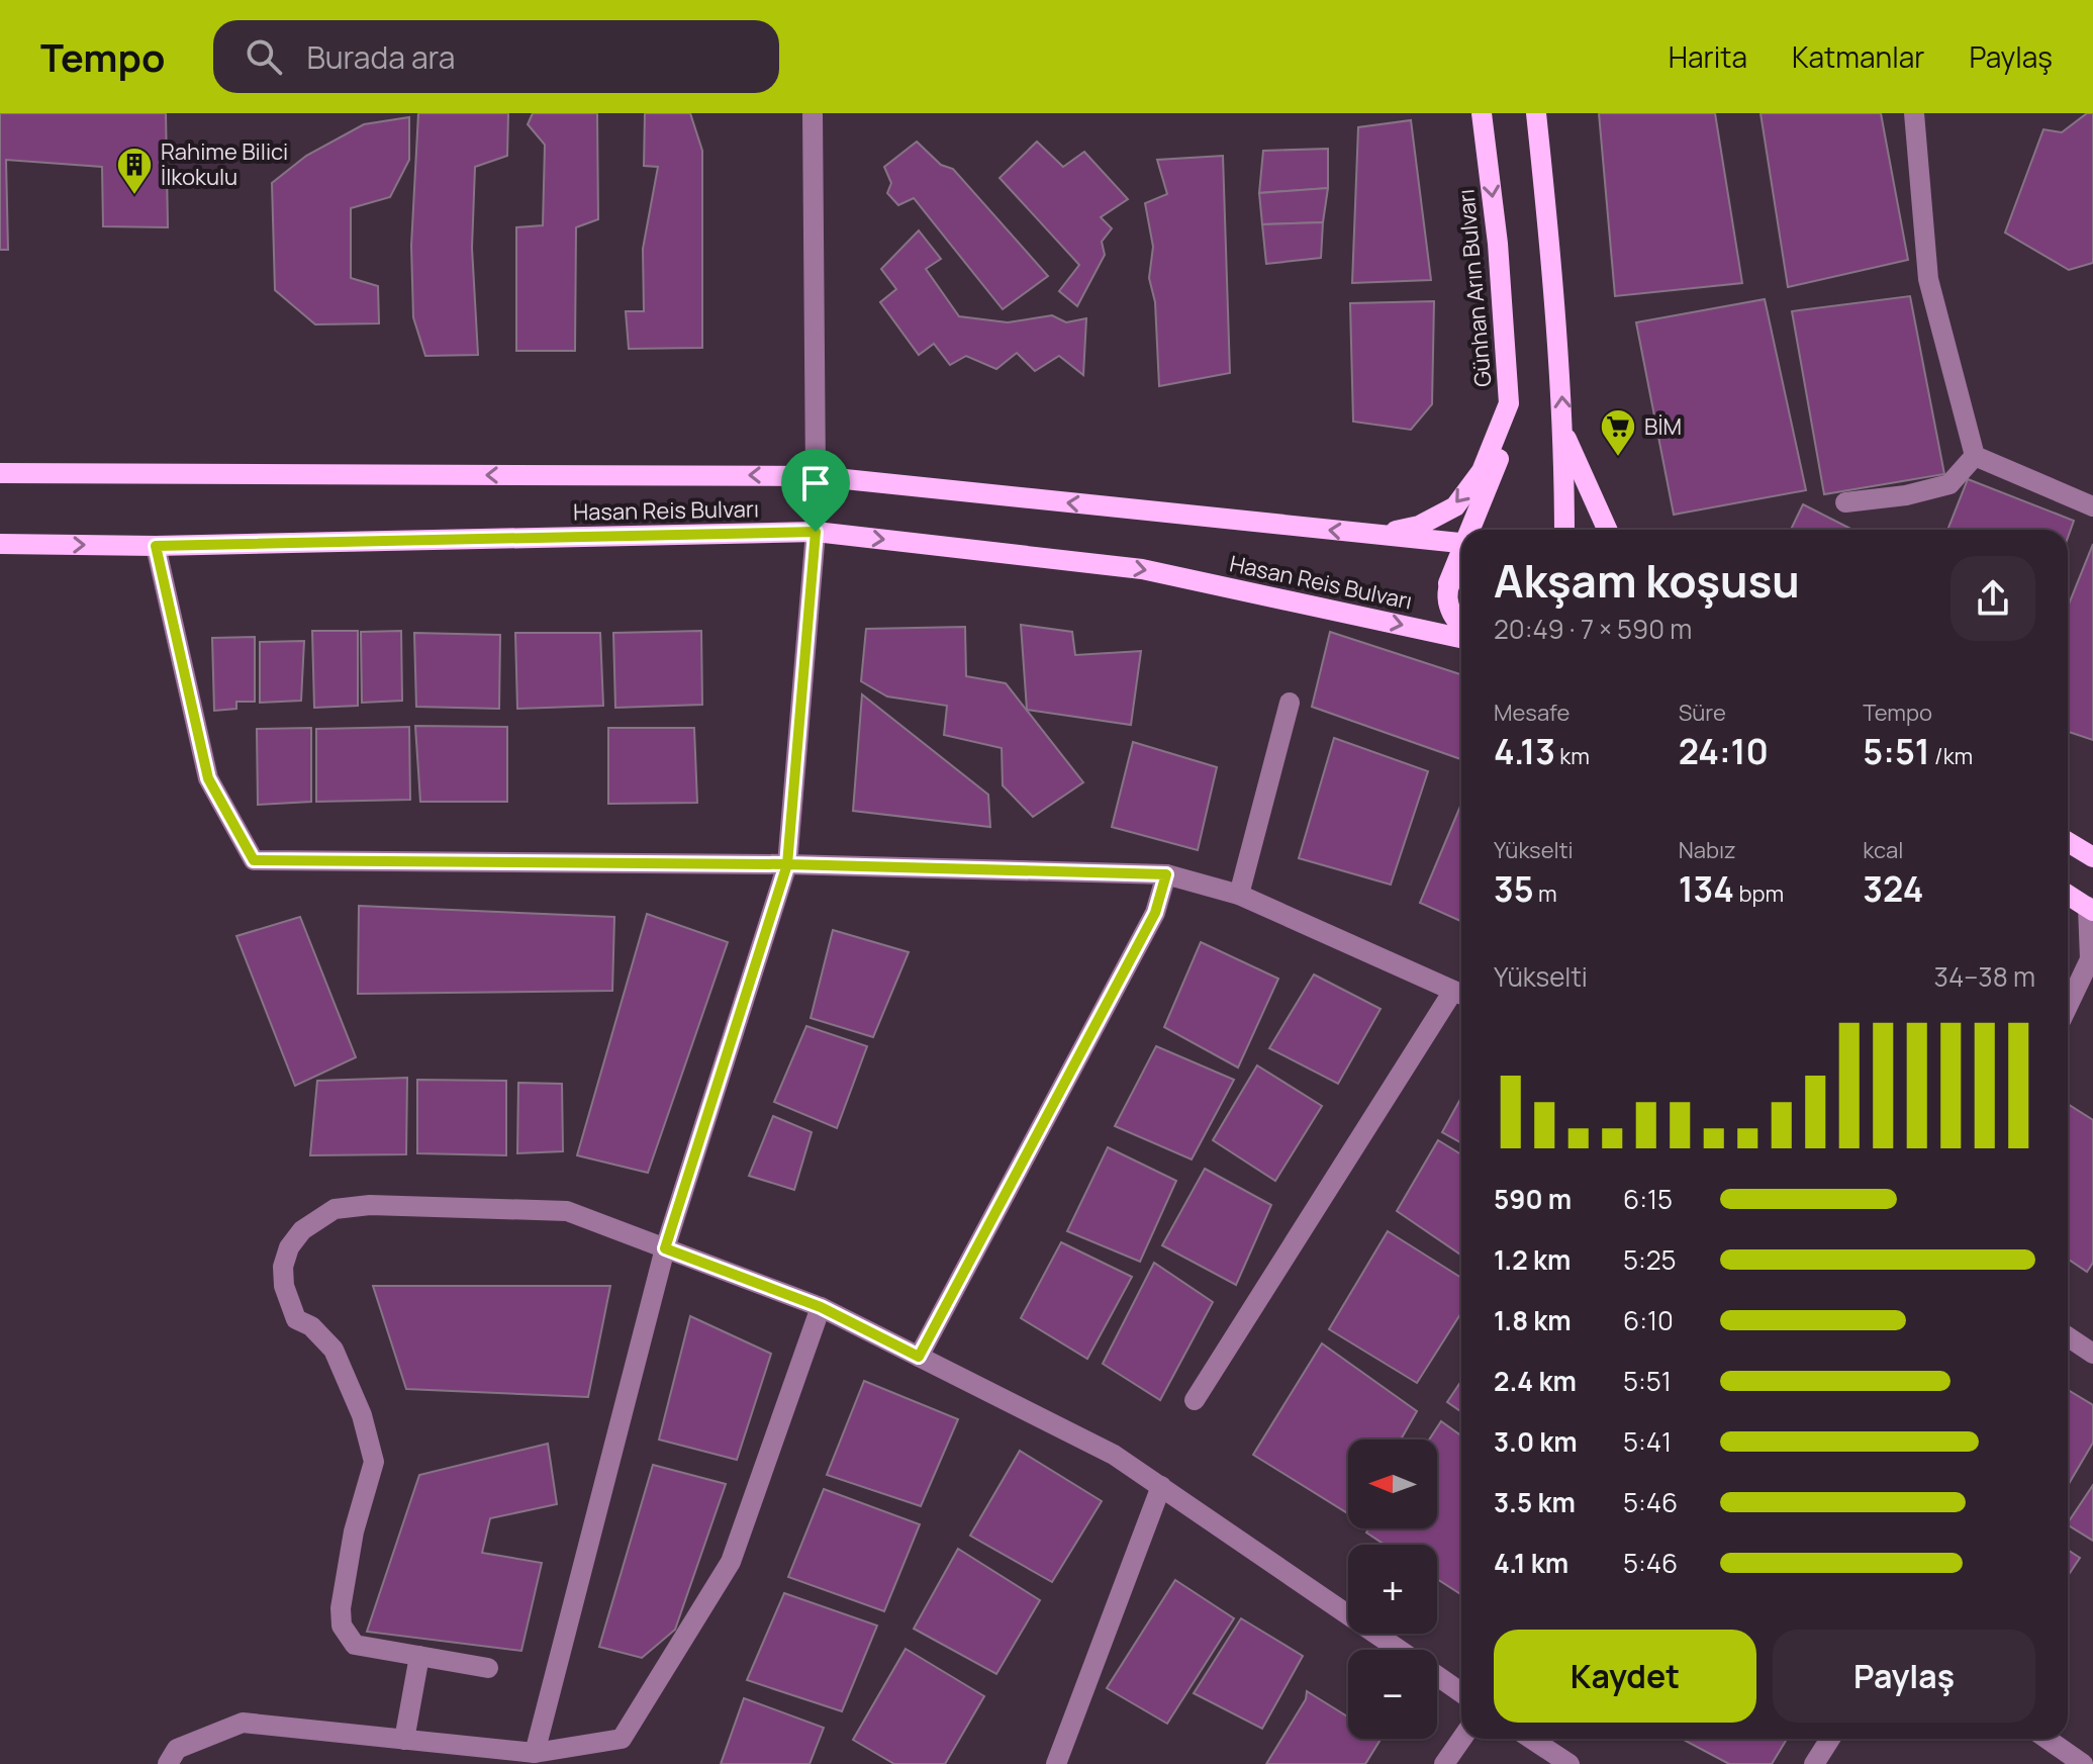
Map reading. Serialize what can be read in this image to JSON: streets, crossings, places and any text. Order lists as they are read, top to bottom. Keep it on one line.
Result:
{"streets":{"main road":["Günhan Arın Bulvarı","Hasan Reis Bulvarı"]},"crossings":[["Günhan Arın Bulvarı","Hasan Reis Bulvarı"]],"places":{"building":["Rahime Bilici İlkokulu"],"supermarket":["BİM"]},"north":"left","page":{"header":"Tempo","search":"Burada ara","nav":["Harita","Katmanlar","Paylaş"],"heading":["Akşam koşusu","20:49 · 7 × 590 m"],"stats":[["Mesafe","4.13 km"],["Süre","24:10"],["Tempo","5:51 /km"],["Yükselti","35 m"],["Nabız","134 bpm"],["kcal","324"]],"chart":["Yükselti","34–38 m"],"list":[{"name":"590 m","note":"6:15"},{"name":"1.2 km","note":"5:25"},{"name":"1.8 km","note":"6:10"},{"name":"2.4 km","note":"5:51"},{"name":"3.0 km","note":"5:41"},{"name":"3.5 km","note":"5:46"},{"name":"4.1 km","note":"5:46"}],"map_buttons":["+","−"],"buttons":["Kaydet","Paylaş"]}}
